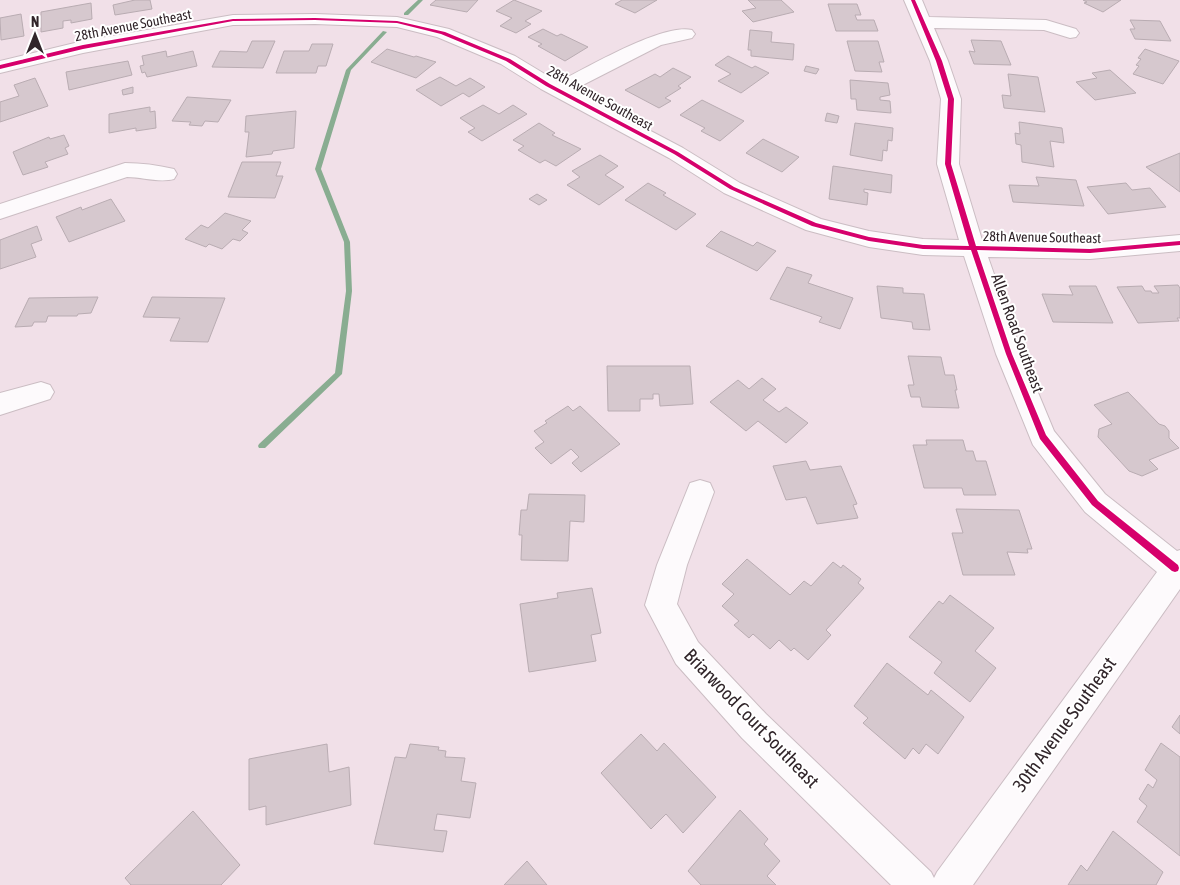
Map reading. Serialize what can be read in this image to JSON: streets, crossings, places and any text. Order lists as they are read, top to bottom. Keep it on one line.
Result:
{"streets":{"street":["28th Avenue Southeast","Allen Road Southeast","Briarwood Court Southeast","30th Avenue Southeast"]},"crossings":[["28th Avenue Southeast","Allen Road Southeast"],["Allen Road Southeast","30th Avenue Southeast"]],"north":"top"}
